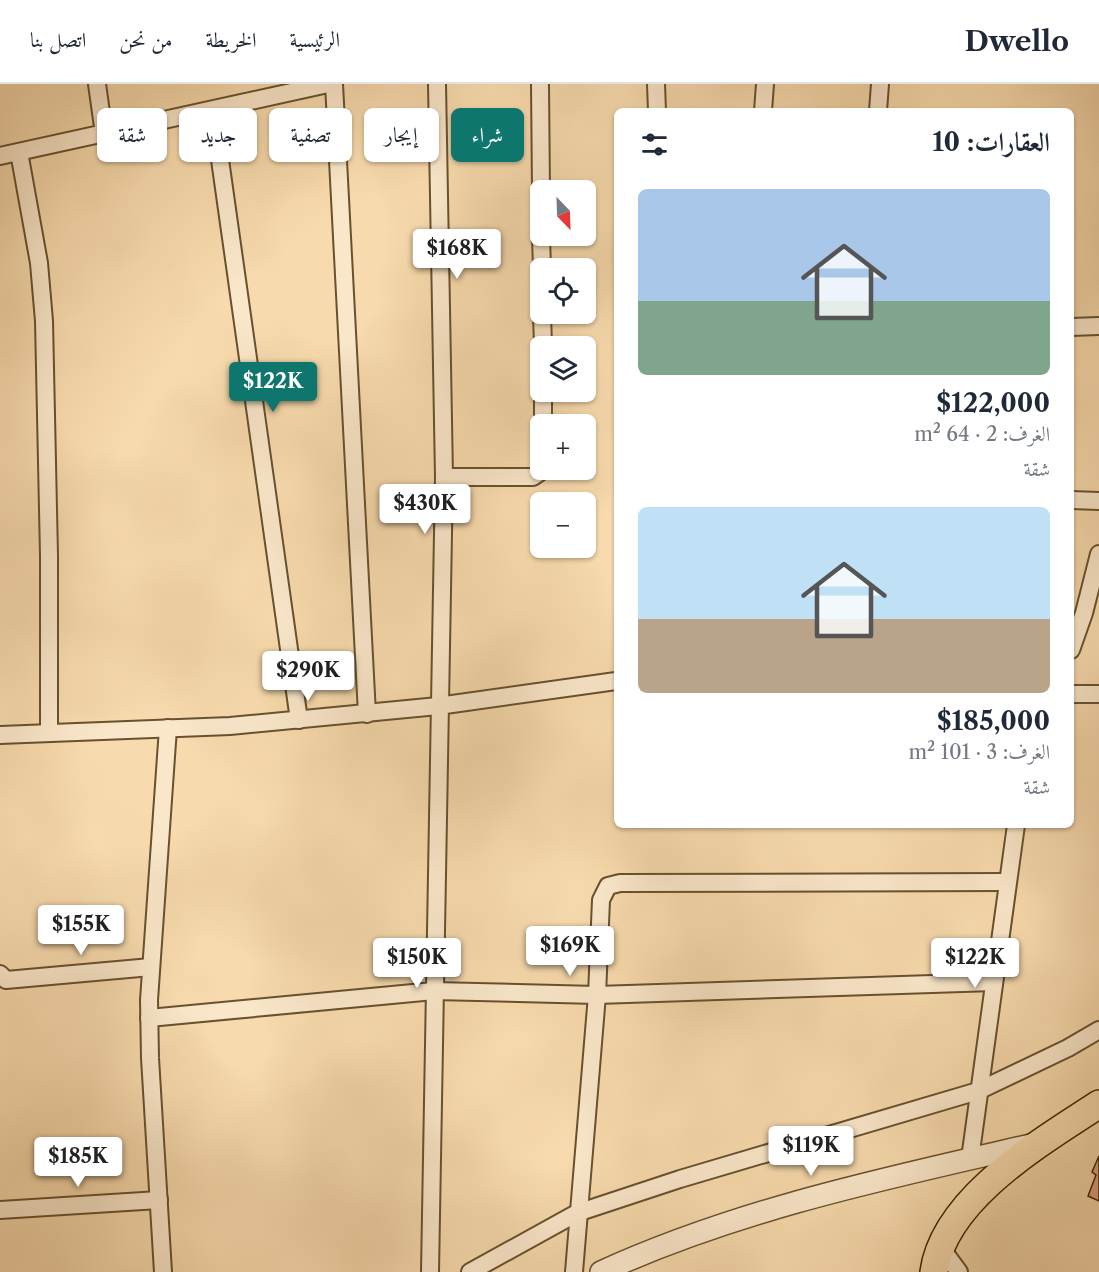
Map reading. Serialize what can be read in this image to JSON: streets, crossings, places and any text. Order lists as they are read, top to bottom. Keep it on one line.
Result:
{"north":"bottom right","page":{"header":"Dwello","nav":["الرئيسية","الخريطة","من نحن","اتصل بنا"],"chip":["شراء","إيجار","تصفية","جديد","شقة"],"heading":"العقارات: 10","map_buttons":["+","−"],"list":[{"name":"$122,000","note":"الغرف: 2 · 64 m² · شقة"},{"name":"$185,000","note":"الغرف: 3 · 101 m² · شقة"}],"price":["$168K","$122K","$430K","$290K","$155K","$169K","$150K","$122K","$119K","$185K"]}}
